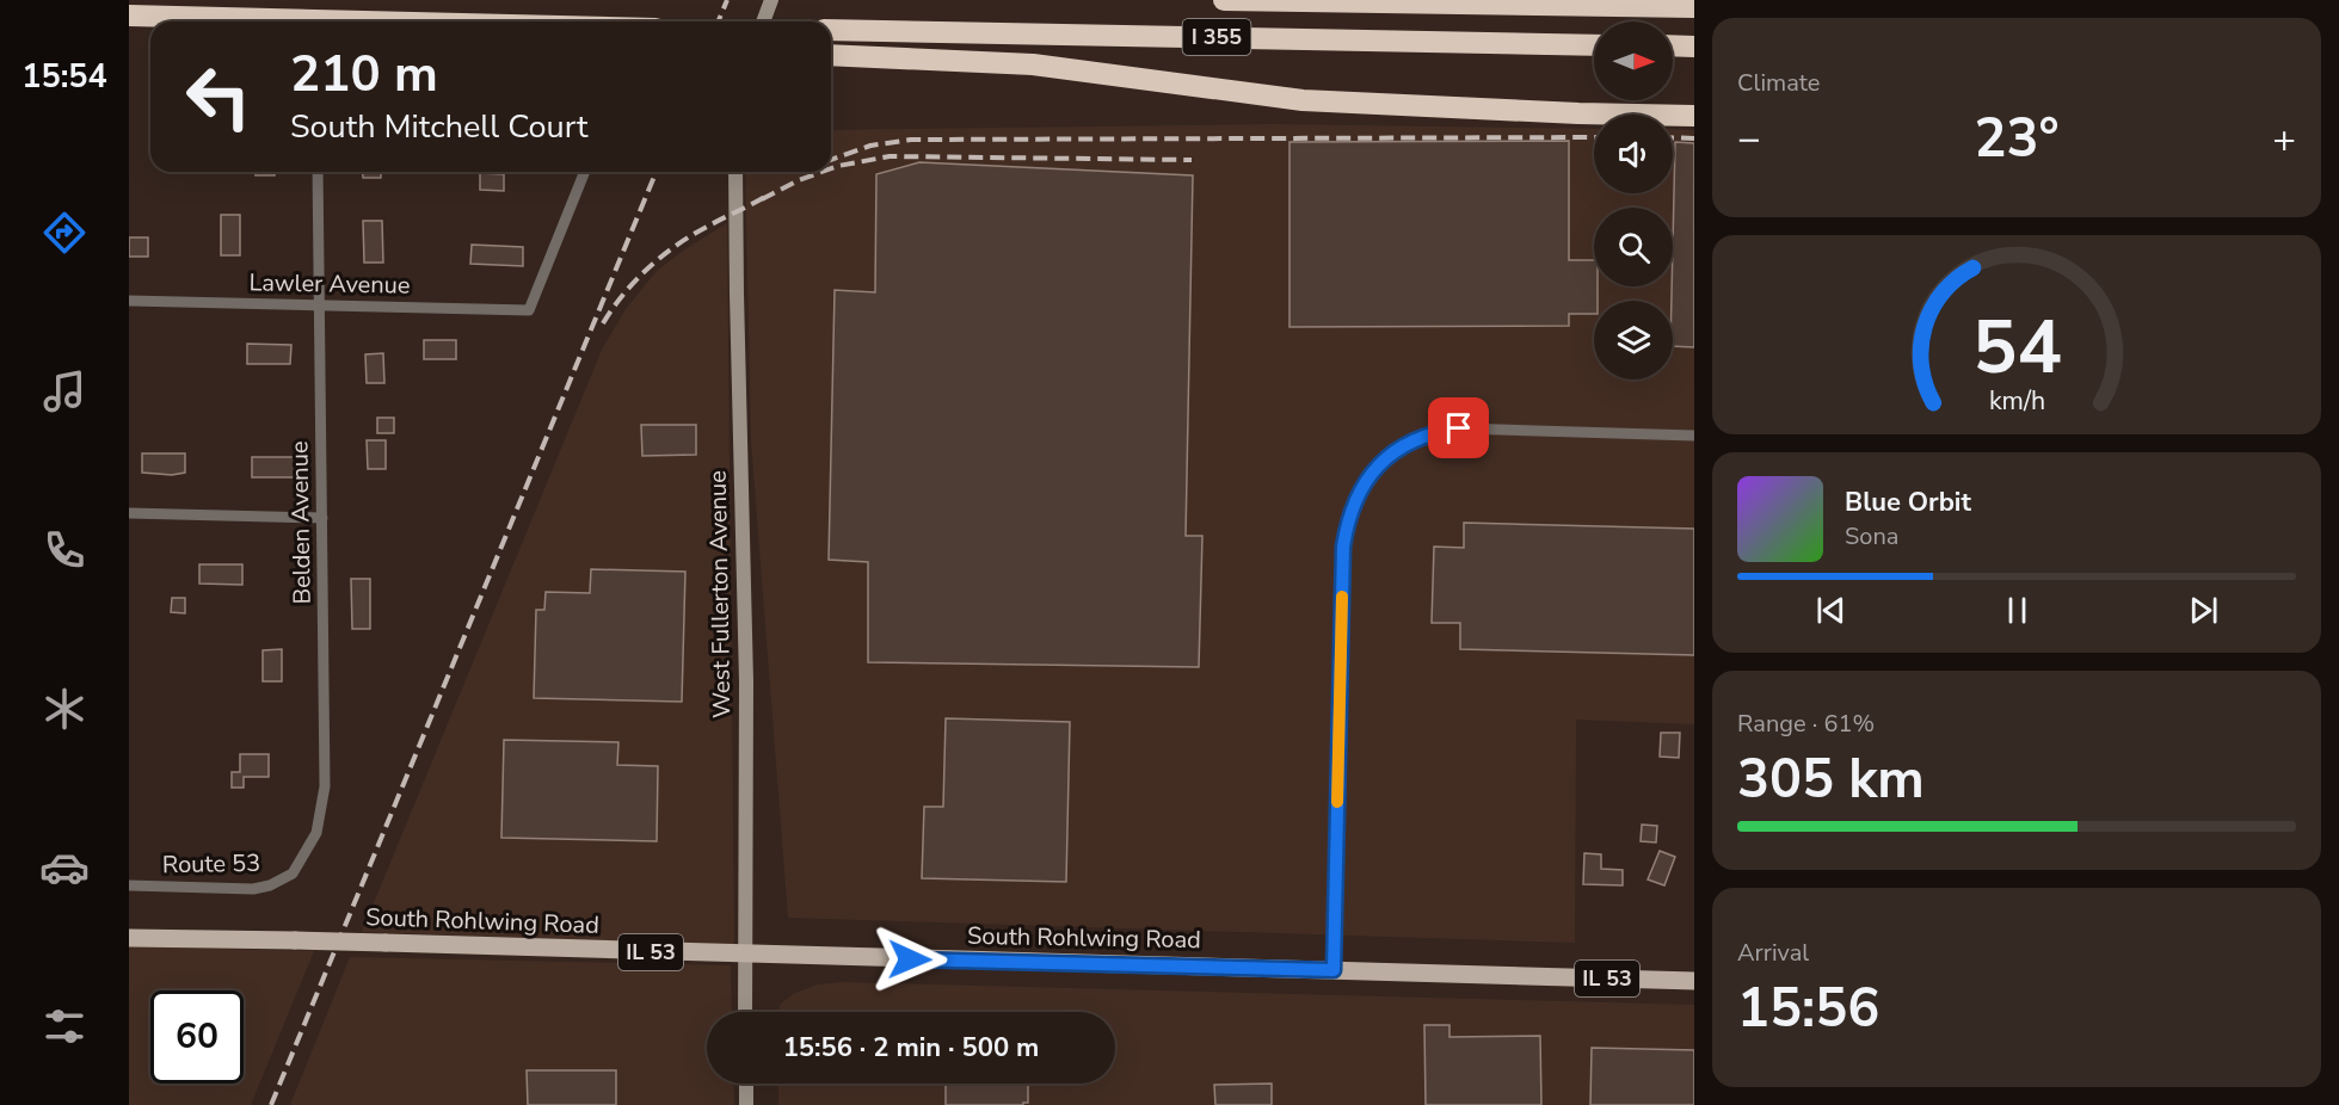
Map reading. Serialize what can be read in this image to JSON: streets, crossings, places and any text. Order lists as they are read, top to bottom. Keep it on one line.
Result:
{"streets":{"highway":["I 355"],"main road":["South Rohlwing Road","IL 53"],"street":["Lawler Avenue","Belden Avenue","West Fullerton Avenue","Route 53"]},"crossings":[["Lawler Avenue","Belden Avenue"],["Belden Avenue","Route 53"],["West Fullerton Avenue","South Rohlwing Road"]],"north":"right","page":{"tabs":"15:54","tile":["Climate",["Range · 61%","305 km"],["Arrival","15:56"]],"turn":["210 m","South Mitchell Court"],"heat":["−","23°","+"],"song":["Blue Orbit","Sona"],"limit":"60","trip":"15:56 · 2 min · 500 m","gauge":["54","km/h"]}}
